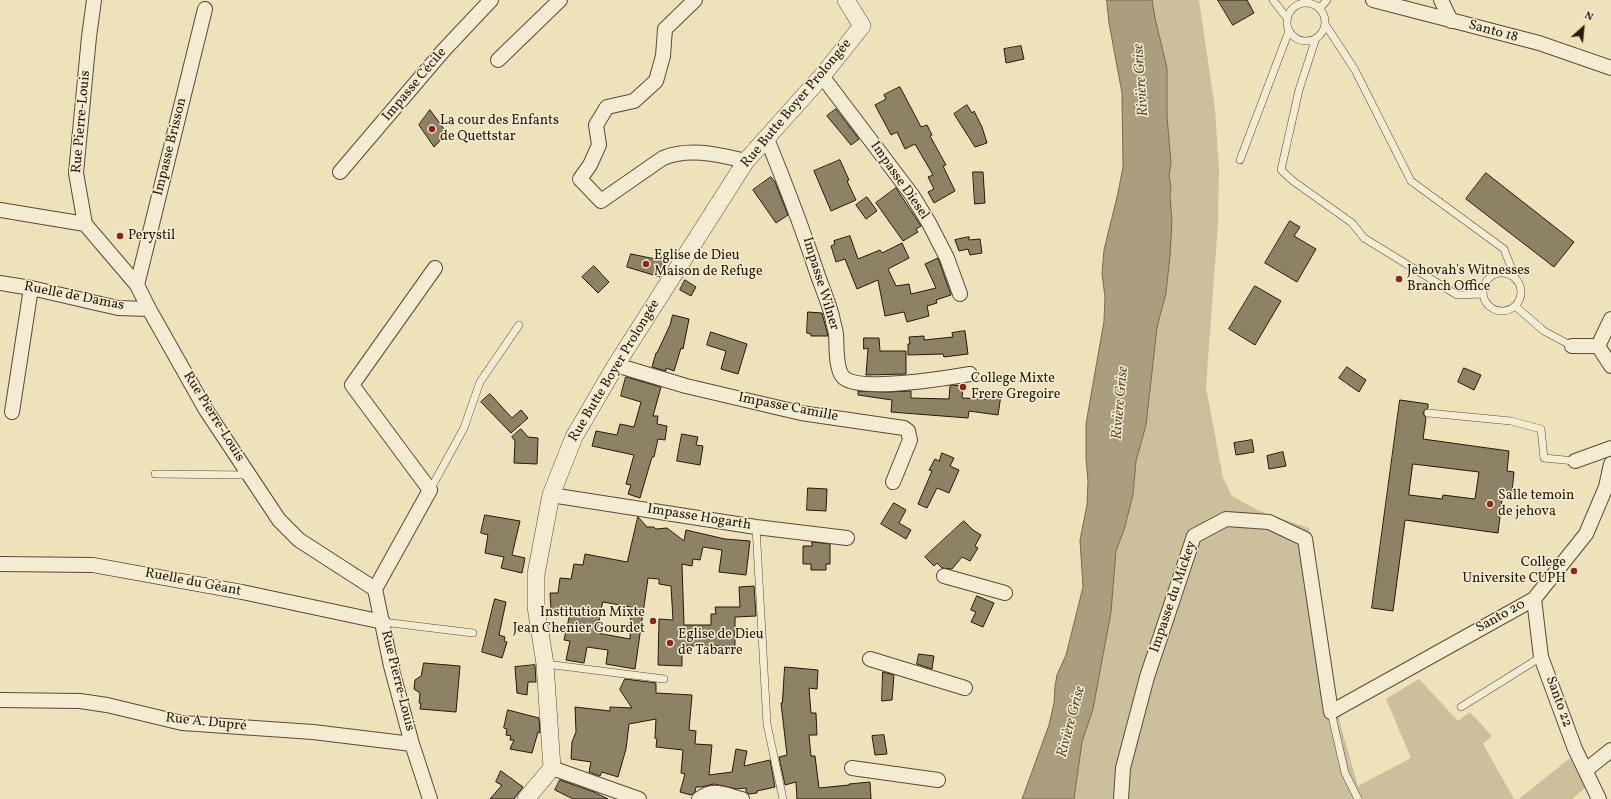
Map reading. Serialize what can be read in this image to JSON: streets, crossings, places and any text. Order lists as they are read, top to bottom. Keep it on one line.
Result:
{"streets":{"street":["Santo 18","Impasse Cécile","Rue Butte Boyer Prolongée","Rue Pierre-Louis","Impasse Brisson","Impasse Diesel","Impasse Wilner","Ruelle de Damas","Impasse Camille","Impasse Hogarth","Ruelle du Géant","Impasse du Mickey","Santo 20","Santo 22","Rue A. Dupré"]},"crossings":[["Rue Butte Boyer Prolongée","Impasse Diesel"],["Rue Butte Boyer Prolongée","Impasse Wilner"],["Rue Butte Boyer Prolongée","Impasse Camille"],["Rue Butte Boyer Prolongée","Impasse Hogarth"],["Rue Pierre-Louis","Impasse Brisson"],["Rue Pierre-Louis","Ruelle de Damas"],["Rue Pierre-Louis","Ruelle du Géant"],["Rue Pierre-Louis","Rue A. Dupré"],["Impasse du Mickey","Santo 20"],["Santo 20","Santo 22"]],"water":["Rivière Grise"],"places":["La cour des Enfants de Quettstar","Perystil","Eglise de Dieu Maison de Refuge","Jehovah's Witnesses Branch Office","College Mixte Frere Gregoire","Salle temoin de jehova","College Universite CUPH","Institution Mixte Jean Chenier Gourdet","Eglise de Dieu de Tabarre"],"north":"top right"}
